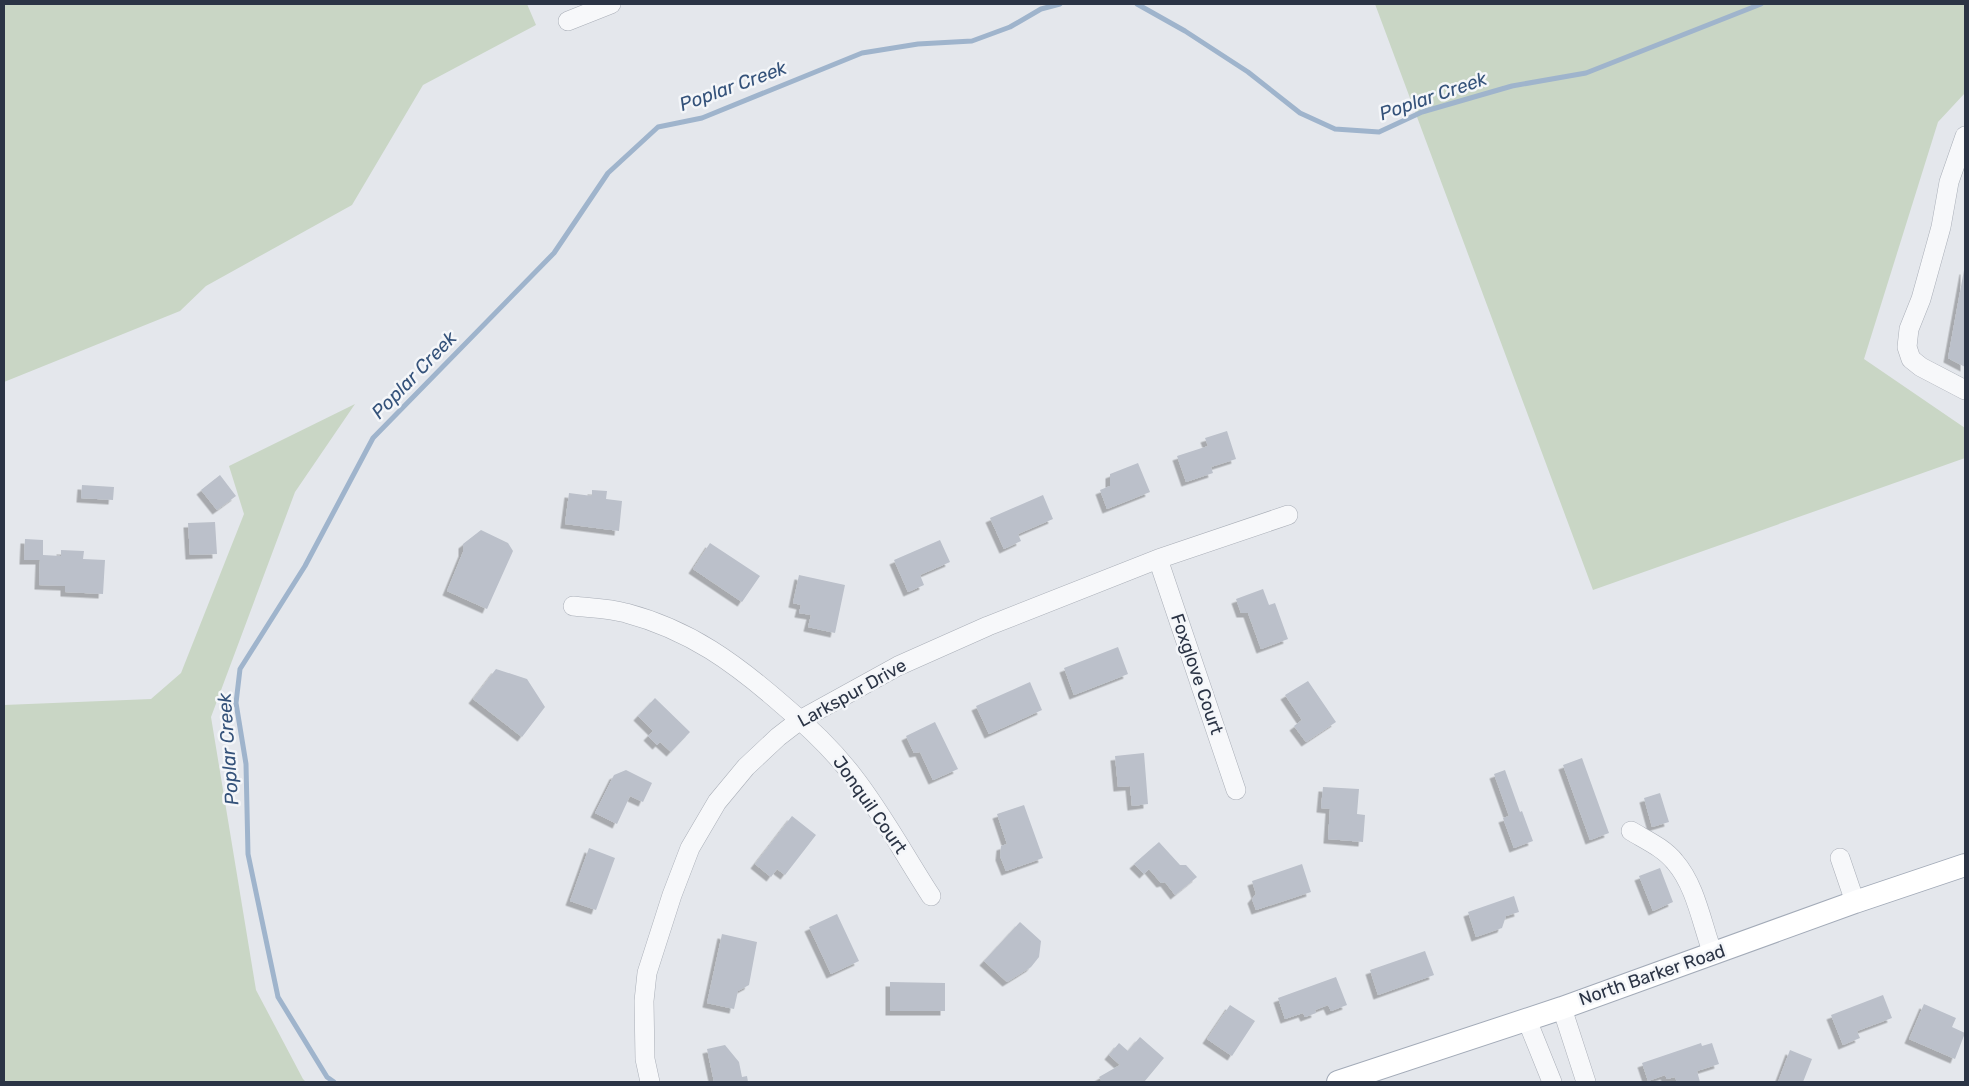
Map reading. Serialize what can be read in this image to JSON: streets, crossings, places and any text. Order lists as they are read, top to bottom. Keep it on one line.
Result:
{"streets":{"main road":["North Barker Road"],"street":["Foxglove Court","Larkspur Drive","Jonquil Court"]},"crossings":[["Foxglove Court","Larkspur Drive"],["Larkspur Drive","Jonquil Court"]],"water":["Poplar Creek"]}
